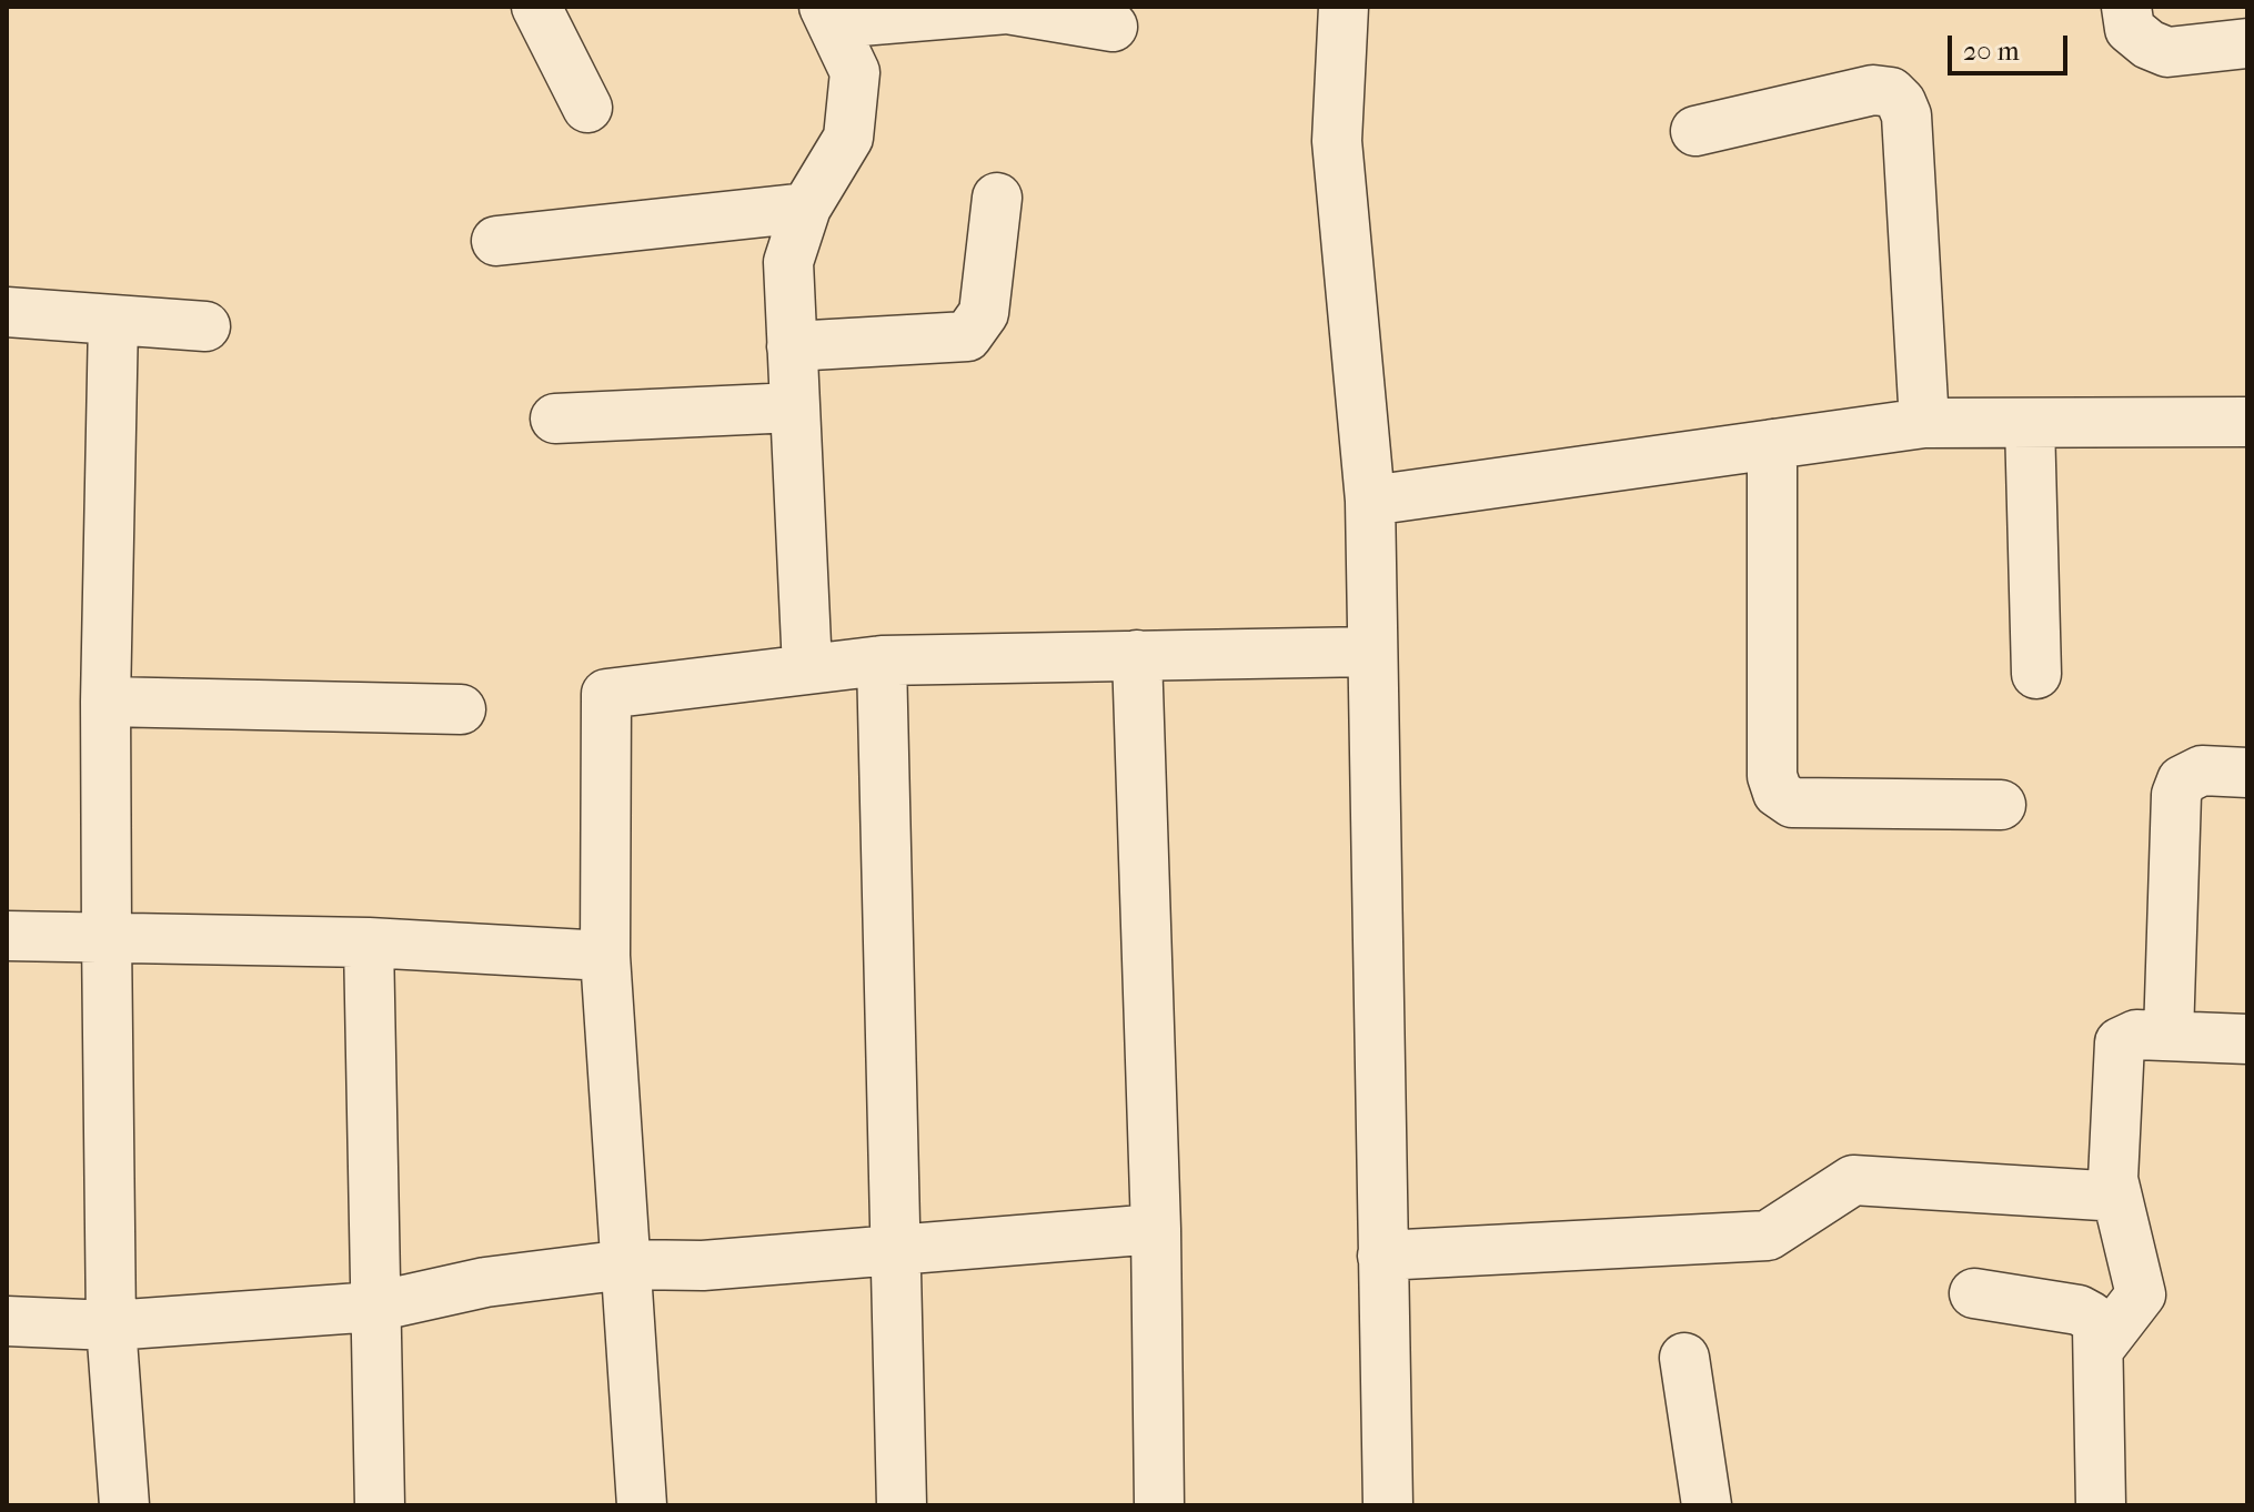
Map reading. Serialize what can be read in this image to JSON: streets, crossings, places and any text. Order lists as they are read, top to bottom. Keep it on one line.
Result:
{"scale_bar":"20 m"}
